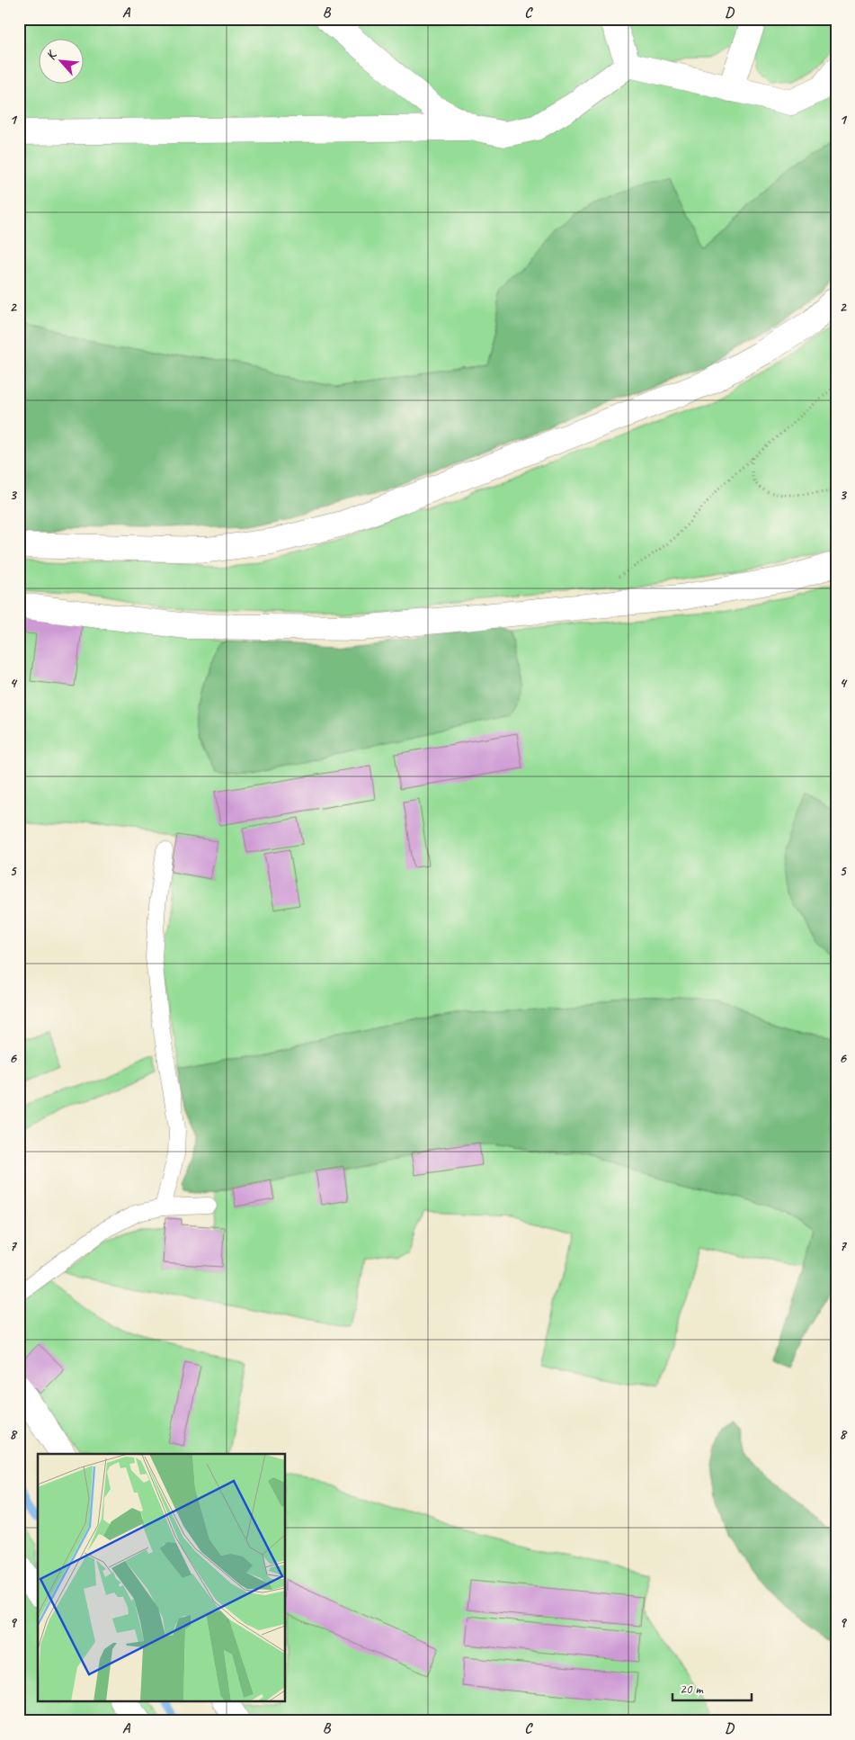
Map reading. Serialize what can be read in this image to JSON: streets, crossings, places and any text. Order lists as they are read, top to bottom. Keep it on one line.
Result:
{"scale_bar":"20 m","north":"top left","grid":{"columns":["A","B","C","D"],"rows":["1","2","3","4","5","6","7","8","9"]}}
